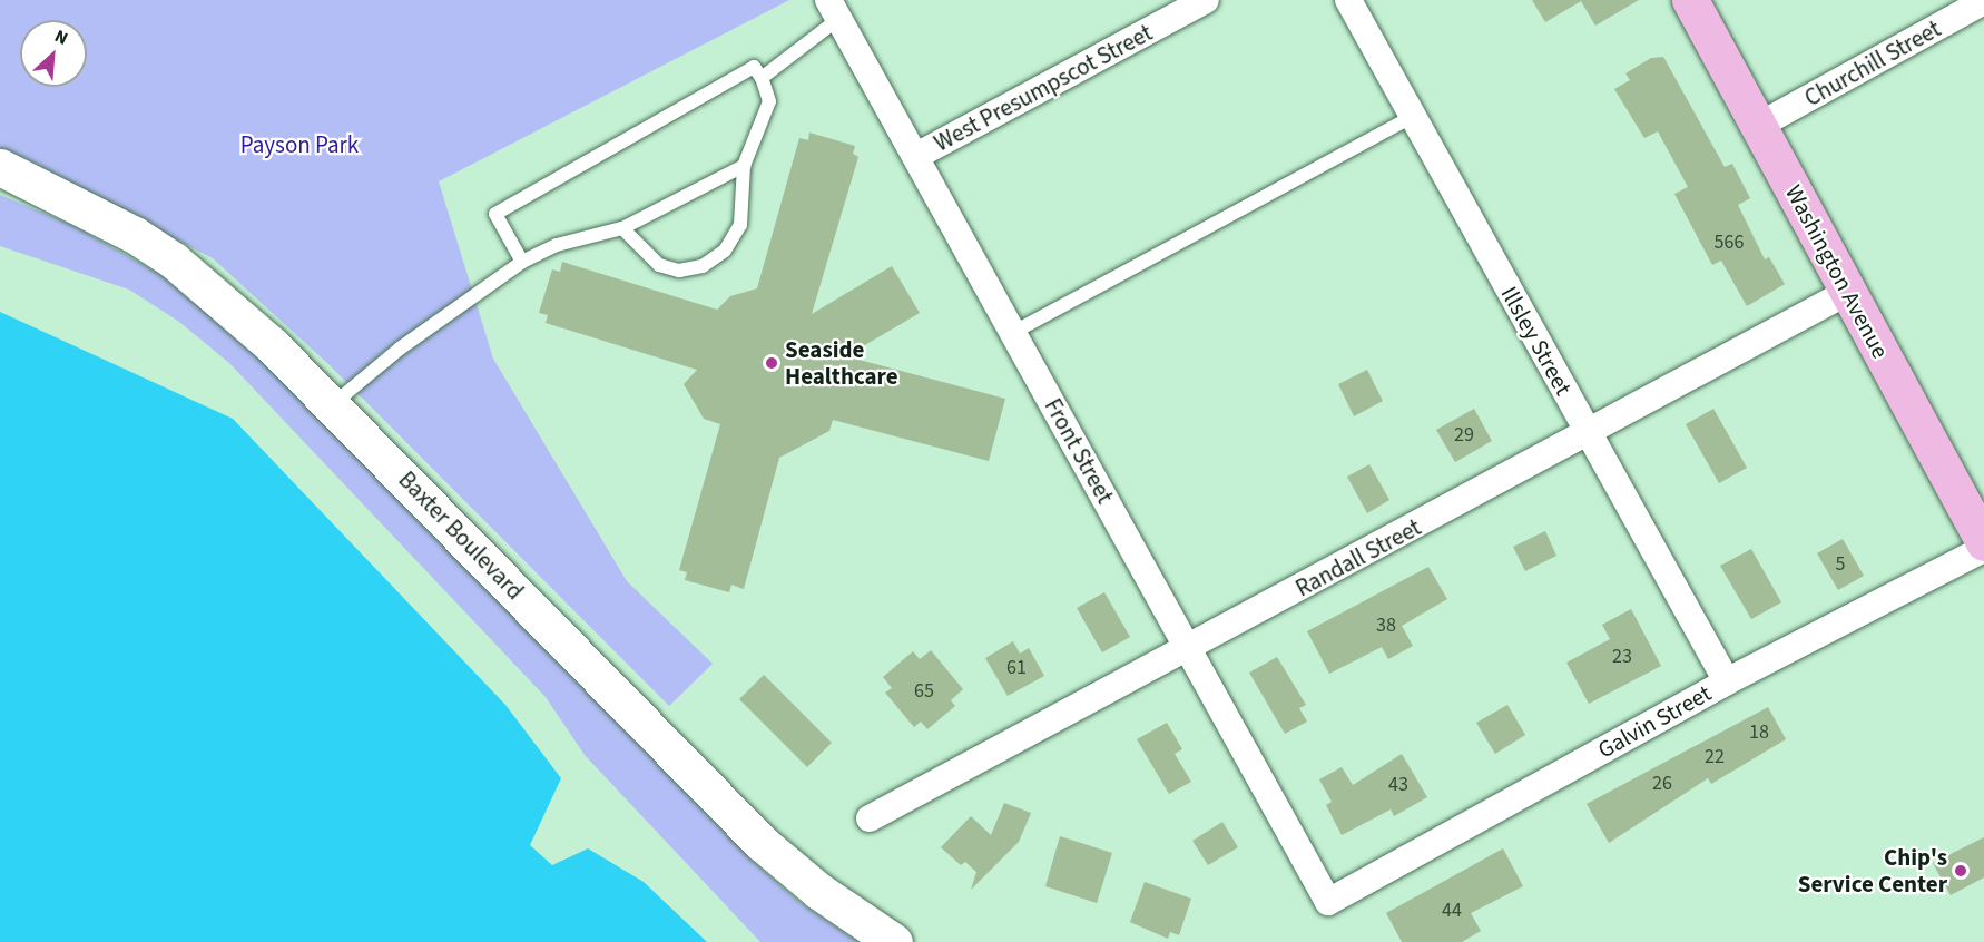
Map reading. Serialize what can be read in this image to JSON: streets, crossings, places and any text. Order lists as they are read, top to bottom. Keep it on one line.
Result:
{"streets":{"main road":["Washington Avenue"],"street":["Churchill Street","West Presumpscot Street","Illsley Street","Front Street","Baxter Boulevard","Randall Street","Galvin Street"]},"crossings":[["Churchill Street","Washington Avenue"],["West Presumpscot Street","Front Street"],["Washington Avenue","Randall Street"],["Illsley Street","Randall Street"],["Illsley Street","Galvin Street"],["Front Street","Randall Street"],["Front Street","Galvin Street"]],"parks":["Payson Park"],"places":["Seaside Healthcare","Chip's Service Center"],"house_numbers":["566","29","5","38","23","61","65","18","22","26","43","44"],"north":"top right"}
